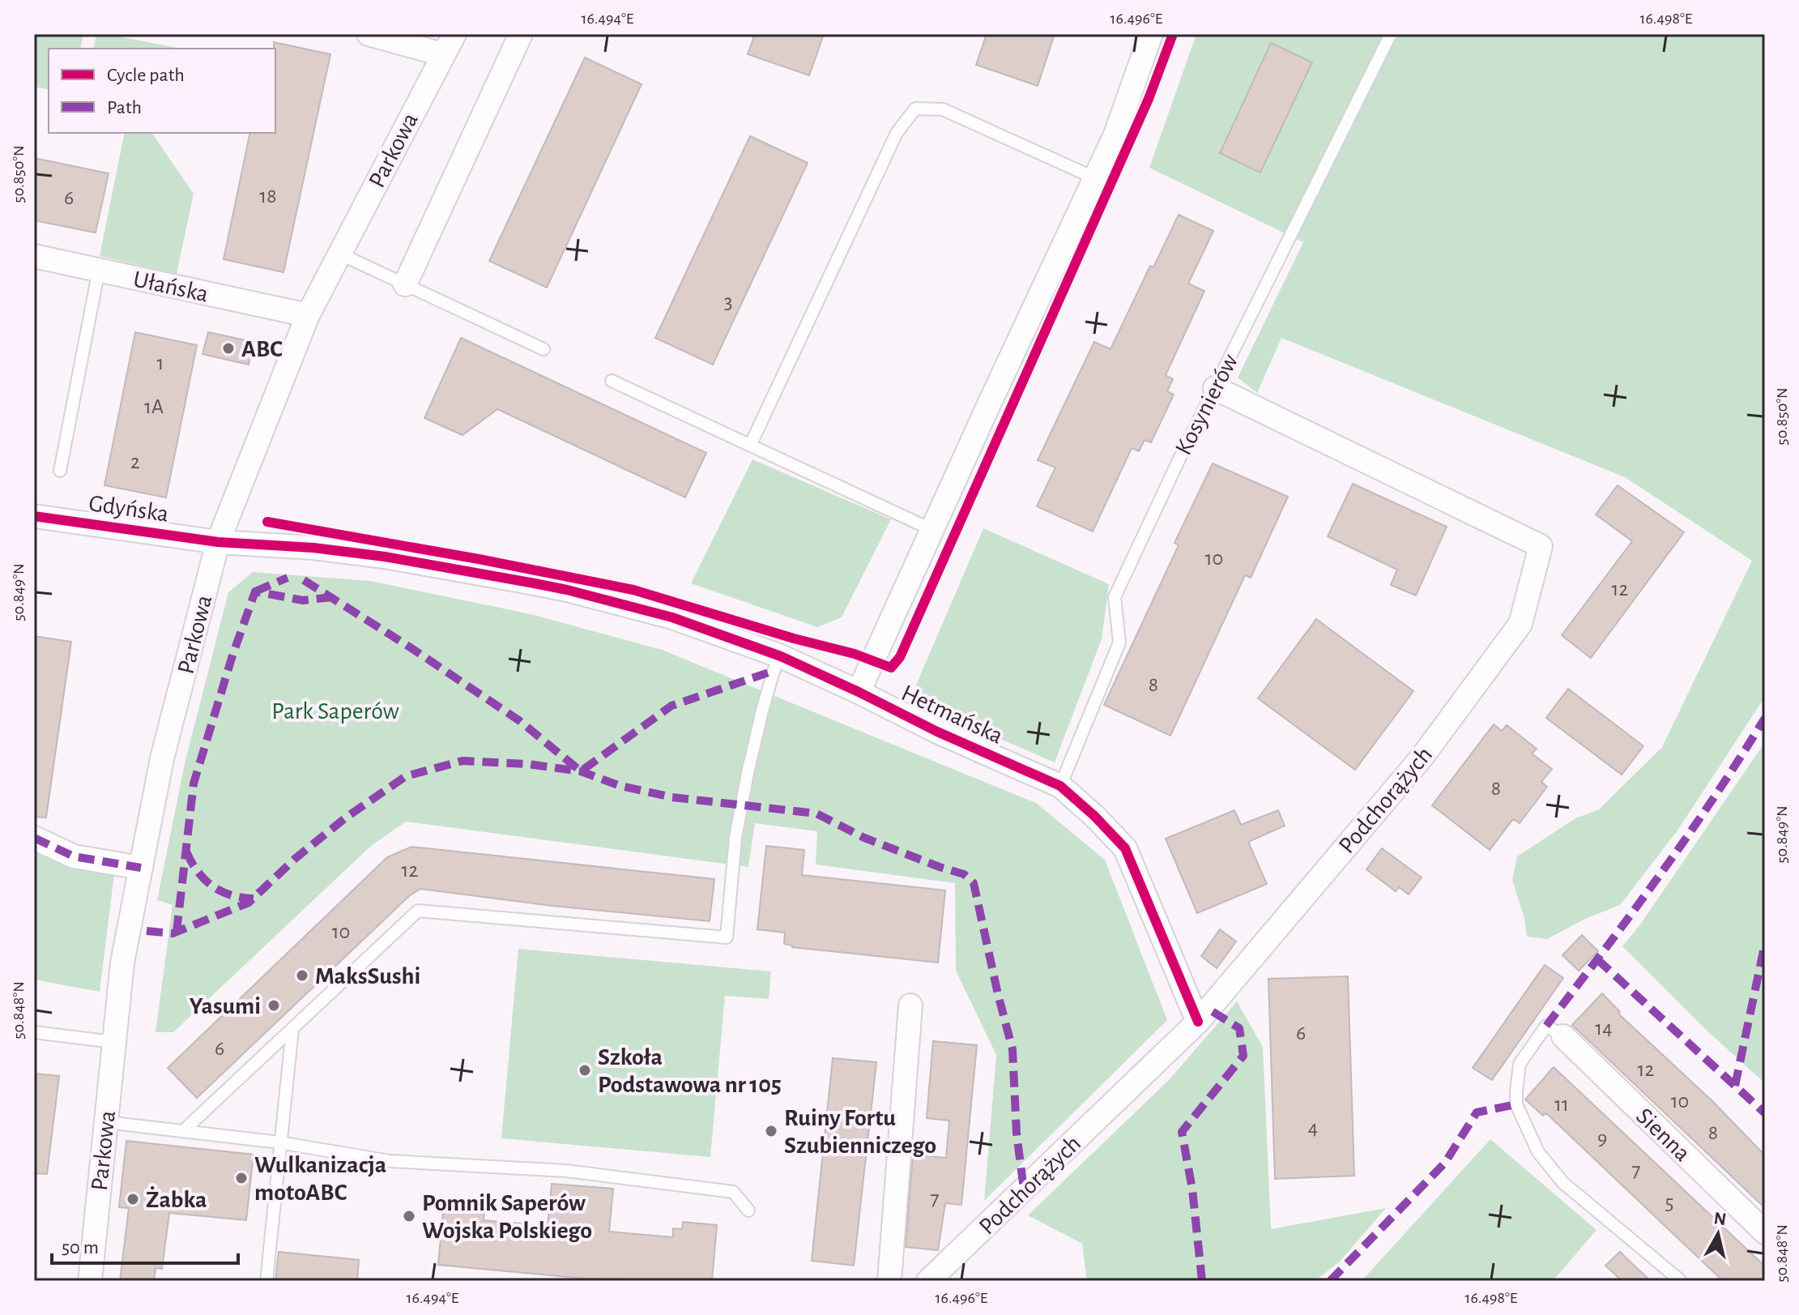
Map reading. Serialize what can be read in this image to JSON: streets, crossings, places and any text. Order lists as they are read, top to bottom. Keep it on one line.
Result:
{"streets":{"street":["Parkowa","Ułańska","Gdyńska","Hetmańska","Podchorążych","Sienna"],"lane":["Kosynierów"]},"crossings":[["Parkowa","Ułańska"],["Parkowa","Gdyńska"],["Parkowa","Hetmańska"],["Kosynierów","Hetmańska"],["Kosynierów","Podchorążych"],["Gdyńska","Hetmańska"],["Hetmańska","Podchorążych"]],"parks":["Park Saperów"],"places":["ABC","MaksSushi","Yasumi","Szkoła Podstawowa nr 105","Ruiny Fortu Szubienniczego","Wulkanizacja motoABC","Żabka","Pomnik Saperów Wojska Polskiego"],"house_numbers":["18","6","3","1","1A","2","10","12","8","8","12","10","14","6","6","12","10","11","4","8","9","7","7","5"],"legend":["Cycle path","Path"],"scale_bar":"50 m","north":"top","coordinates":["16.494°E","16.496°E","16.498°E","50.850°N","50.849°N","50.848°N"]}
